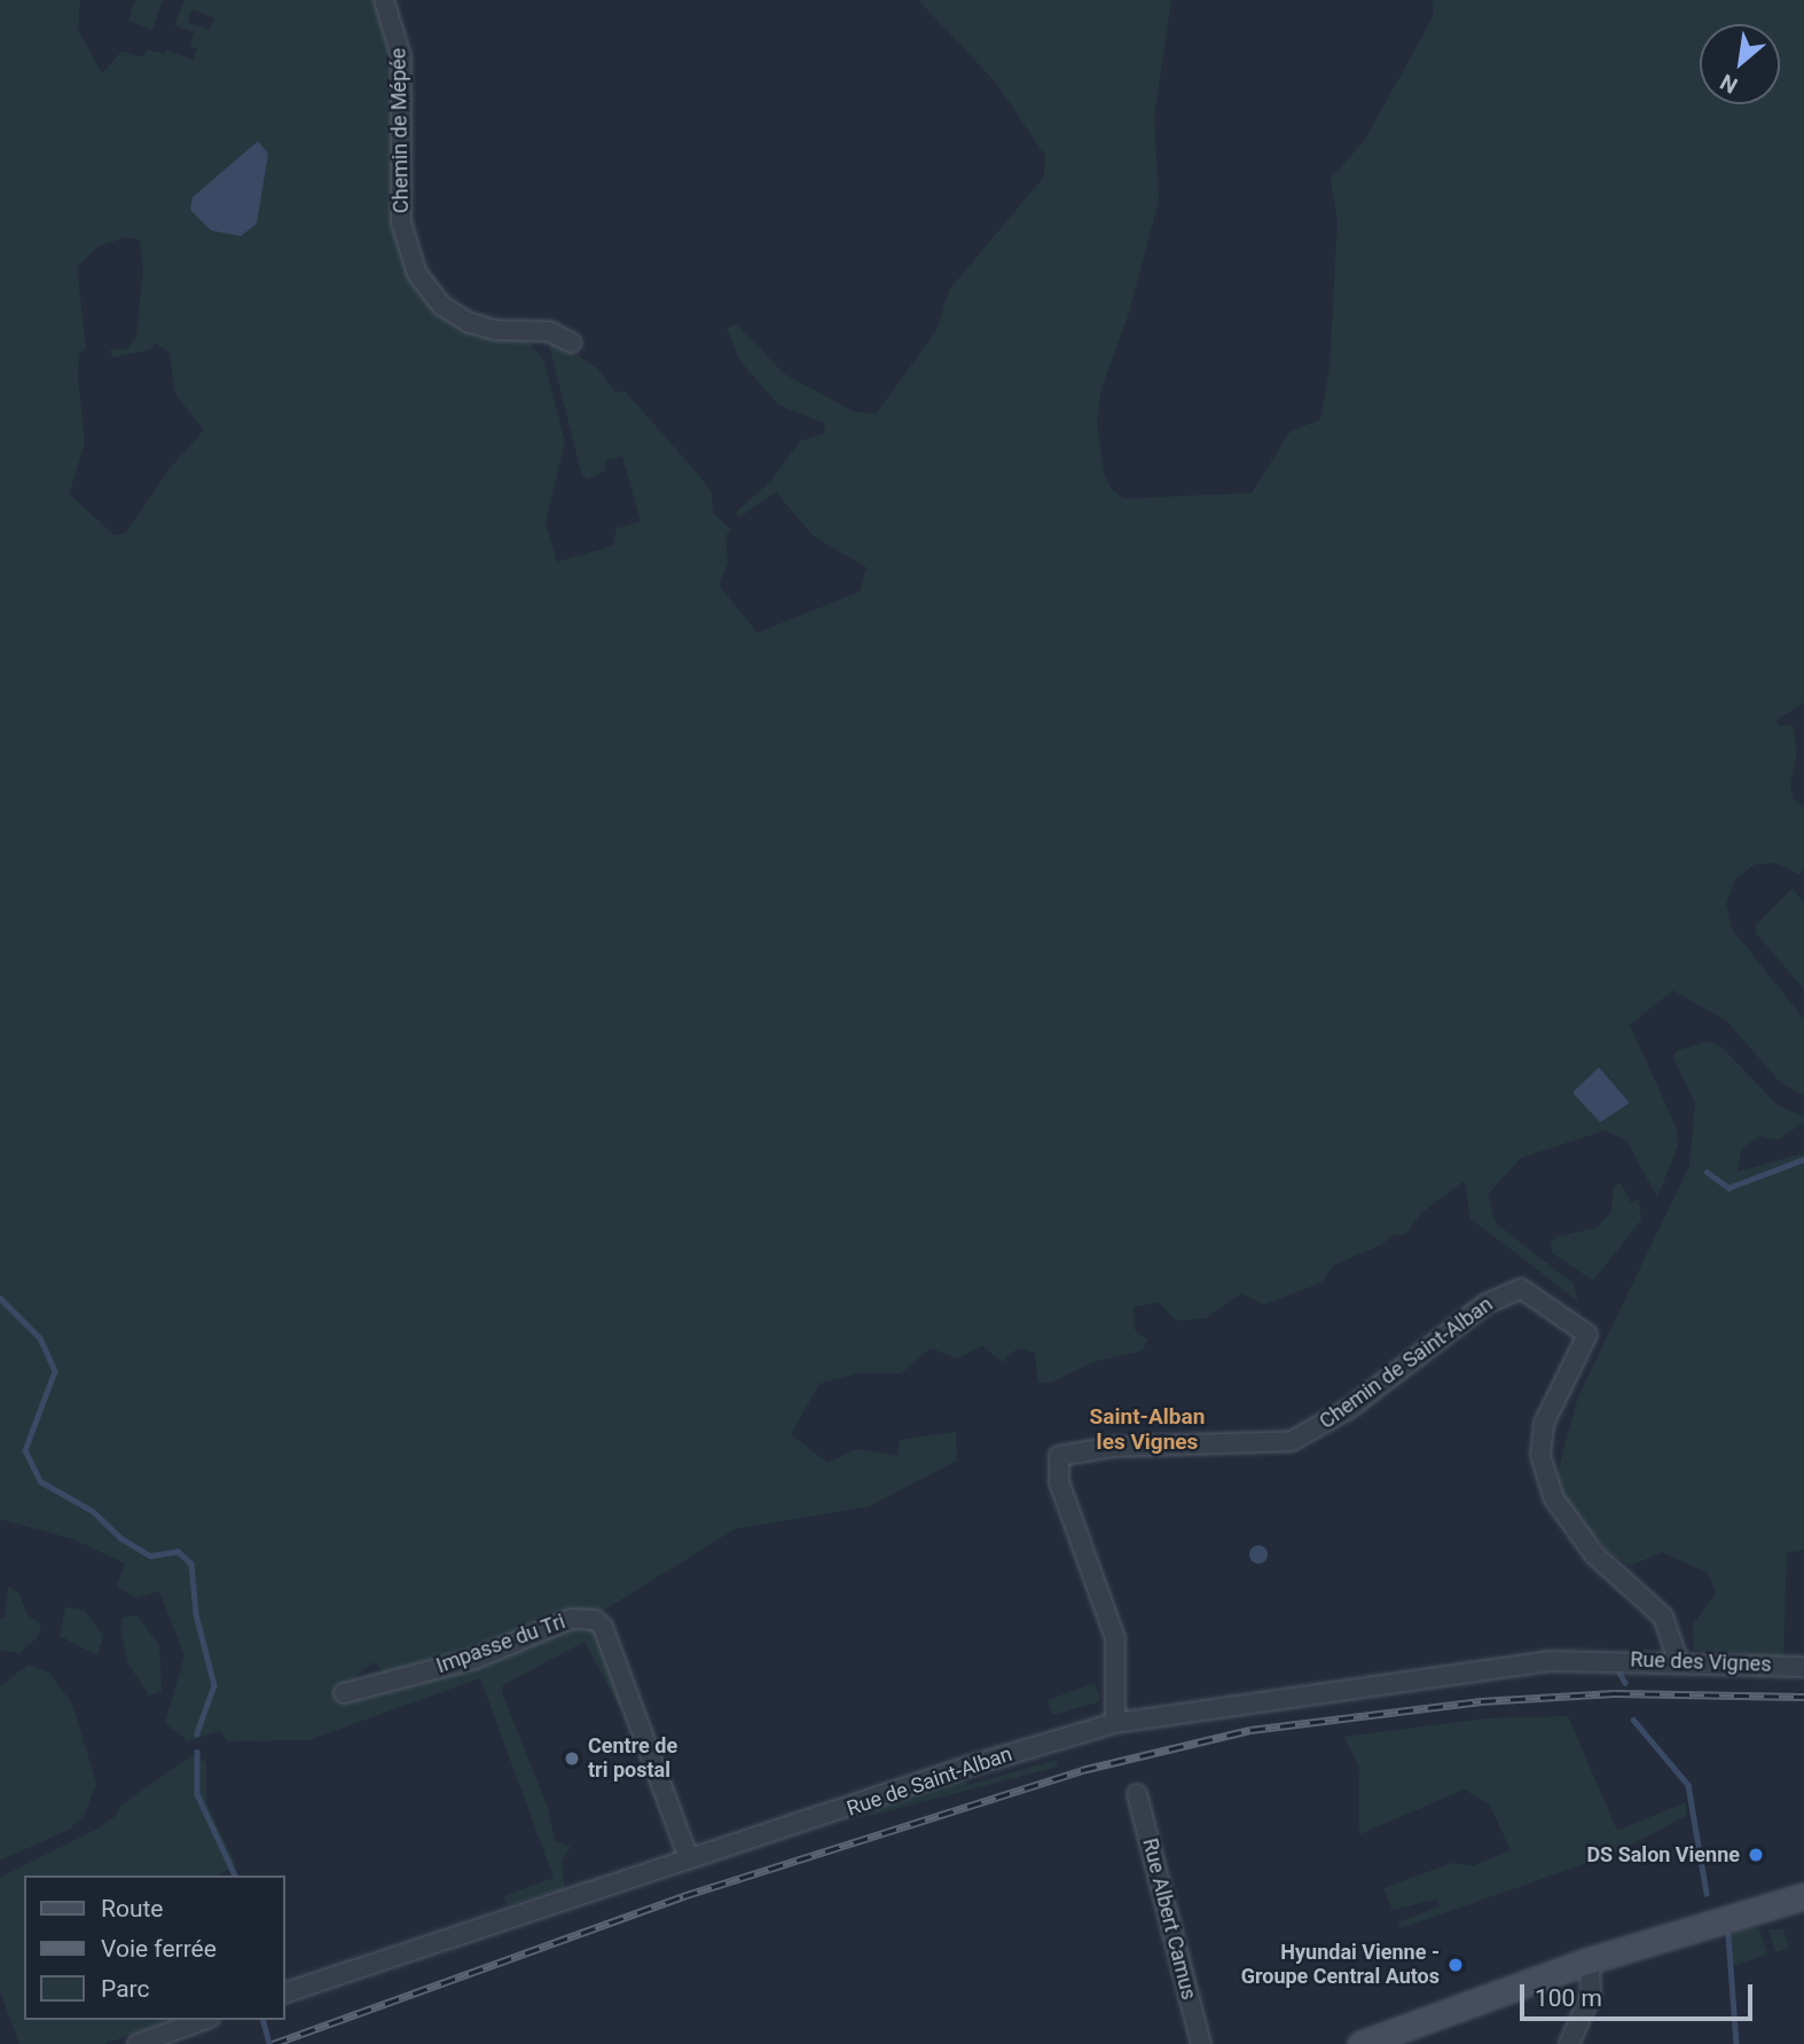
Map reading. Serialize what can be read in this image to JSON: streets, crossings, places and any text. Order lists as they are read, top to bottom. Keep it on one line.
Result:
{"streets":{"street":["Chemin de Mépée","Chemin de Saint-Alban","Impasse du Tri","Rue des Vignes","Rue de Saint-Alban","Rue Albert Camus"]},"crossings":[["Chemin de Saint-Alban","Rue des Vignes"],["Chemin de Saint-Alban","Rue de Saint-Alban"],["Impasse du Tri","Rue de Saint-Alban"],["Rue des Vignes","Rue de Saint-Alban"]],"districts":["Saint-Alban les Vignes"],"places":["Centre de tri postal","DS Salon Vienne","Hyundai Vienne - Groupe Central Autos"],"legend":["Route","Voie ferrée","Parc"],"scale_bar":"100 m","north":"bottom left"}
